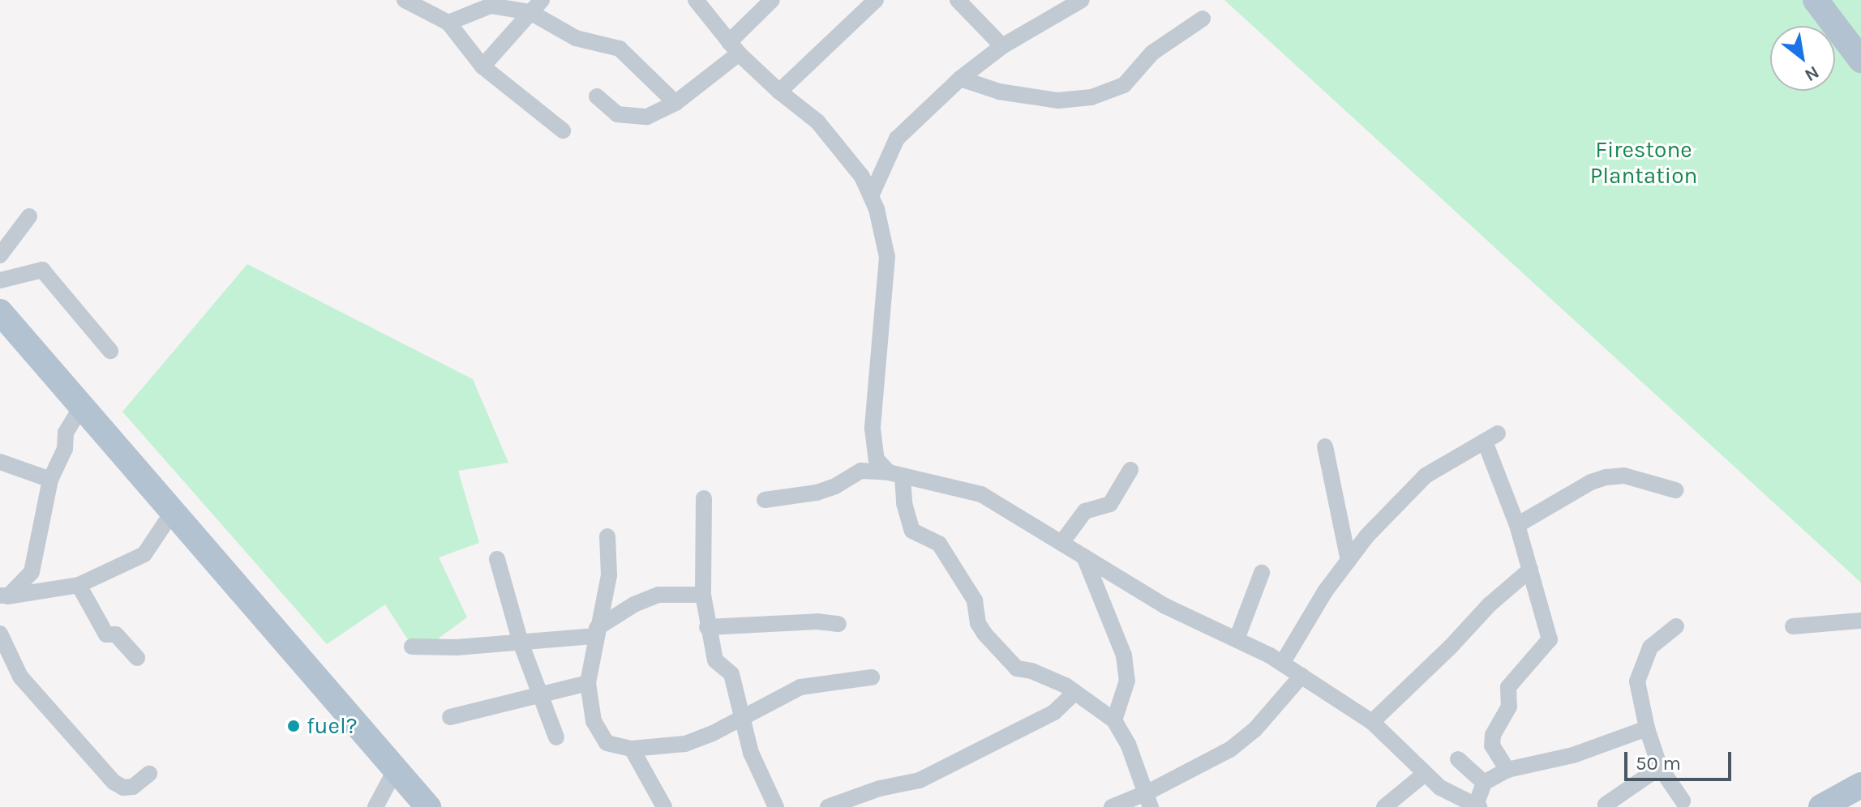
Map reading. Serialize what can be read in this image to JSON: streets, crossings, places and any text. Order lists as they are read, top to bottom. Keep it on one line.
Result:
{"parks":["Firestone Plantation"],"places":["fuel?"],"scale_bar":"50 m","north":"bottom right"}
